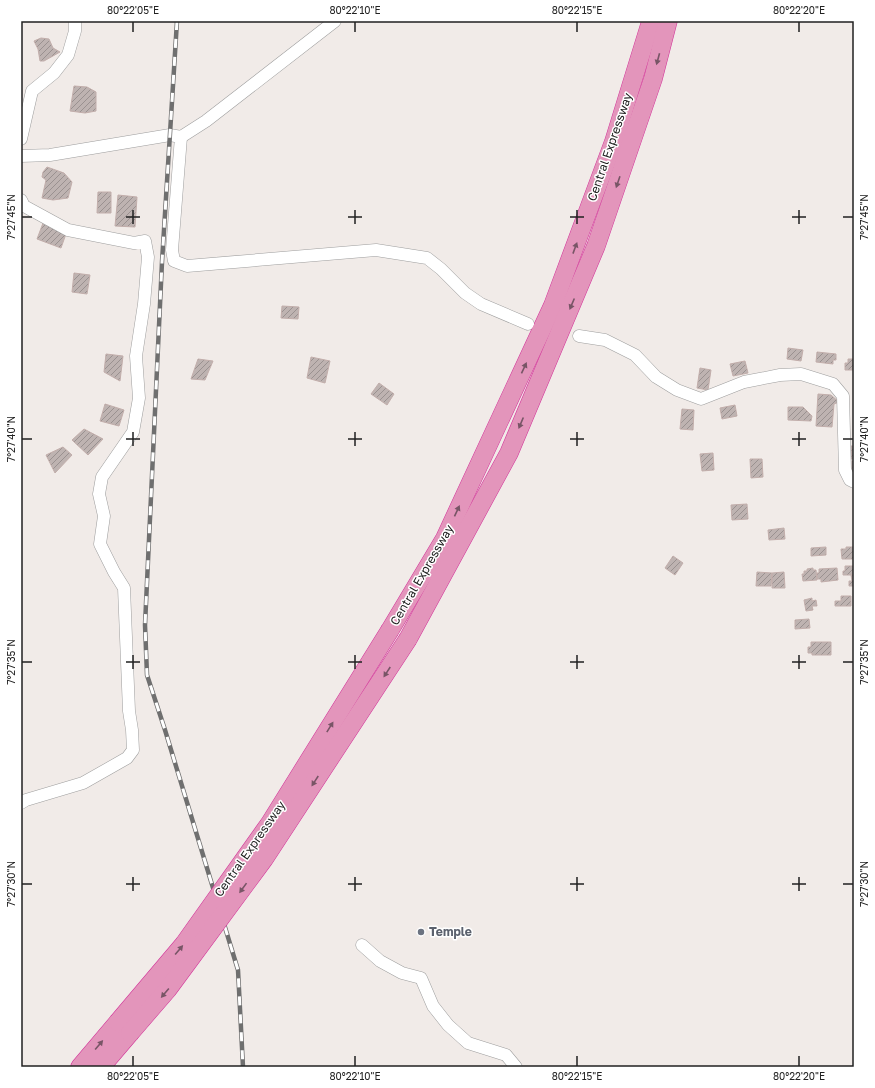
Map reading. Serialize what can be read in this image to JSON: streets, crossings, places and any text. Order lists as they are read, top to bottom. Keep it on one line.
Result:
{"streets":{"highway":["Central Expressway"]},"places":["Temple"],"coordinates":["80°22'05\"E","80°22'10\"E","80°22'15\"E","80°22'20\"E","7°27'45\"N","7°27'40\"N","7°27'35\"N","7°27'30\"N"]}
